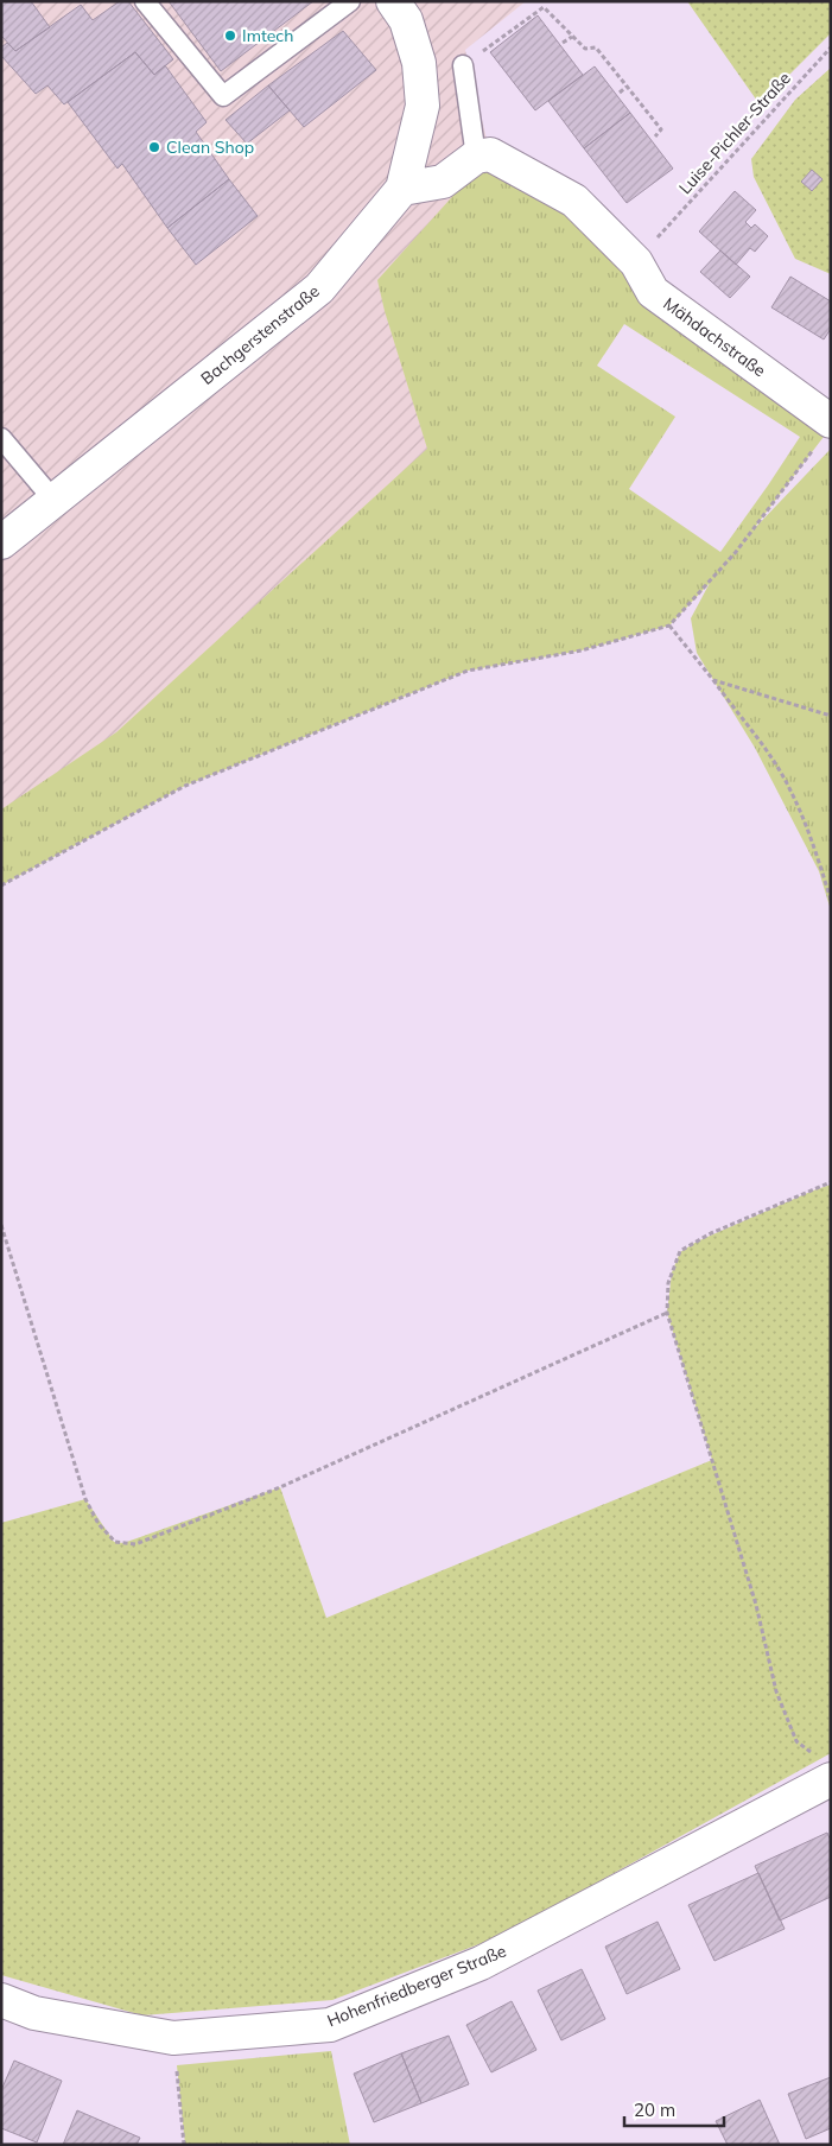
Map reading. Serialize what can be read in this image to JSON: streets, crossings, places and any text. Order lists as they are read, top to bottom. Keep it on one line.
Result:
{"streets":{"street":["Bachgerstenstraße","Mähdachstraße","Hohenfriedberger Straße"],"path":["Luise-Pichler-Straße"]},"places":["Imtech","Clean Shop"],"scale_bar":"20 m"}
